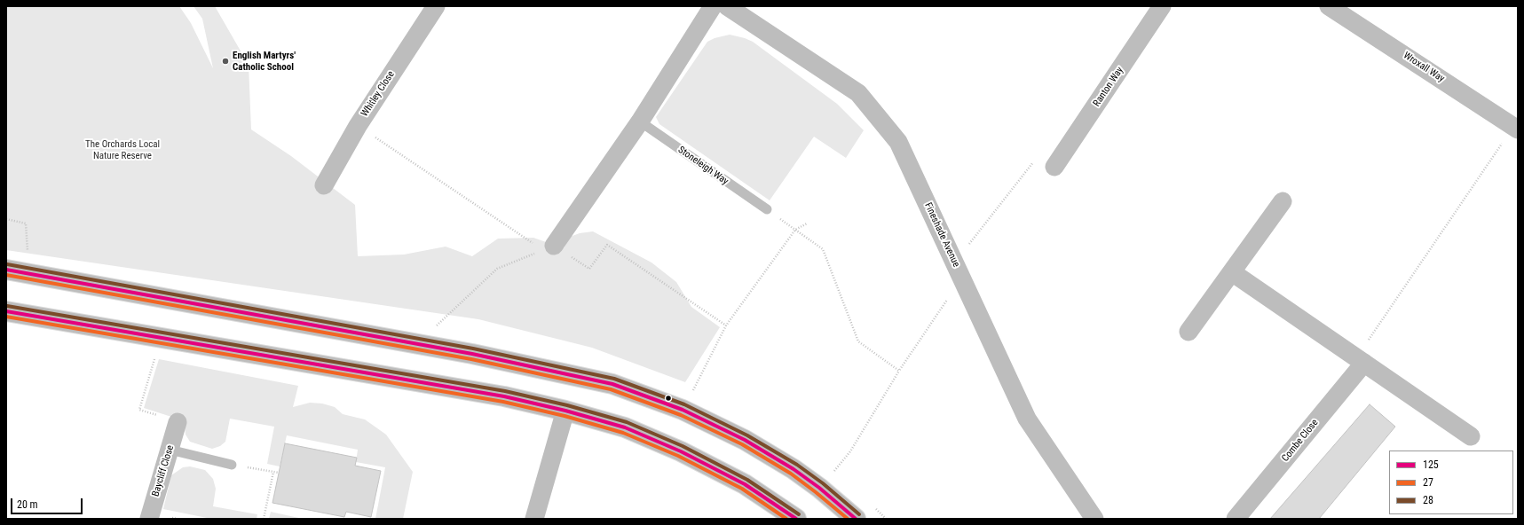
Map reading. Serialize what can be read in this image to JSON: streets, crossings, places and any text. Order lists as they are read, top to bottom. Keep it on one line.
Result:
{"streets":{"street":["Wroxall Way","Ranton Way","Whitley Close","Fineshade Avenue","Combe Close","Baycliff Close"],"lane":["Stoneleigh Way"]},"parks":["The Orchards Local Nature Reserve"],"places":["English Martyrs' Catholic School"],"lines":["transit line 28","transit line 125","transit line 27"],"legend":["125","27","28"],"scale_bar":"20 m"}
